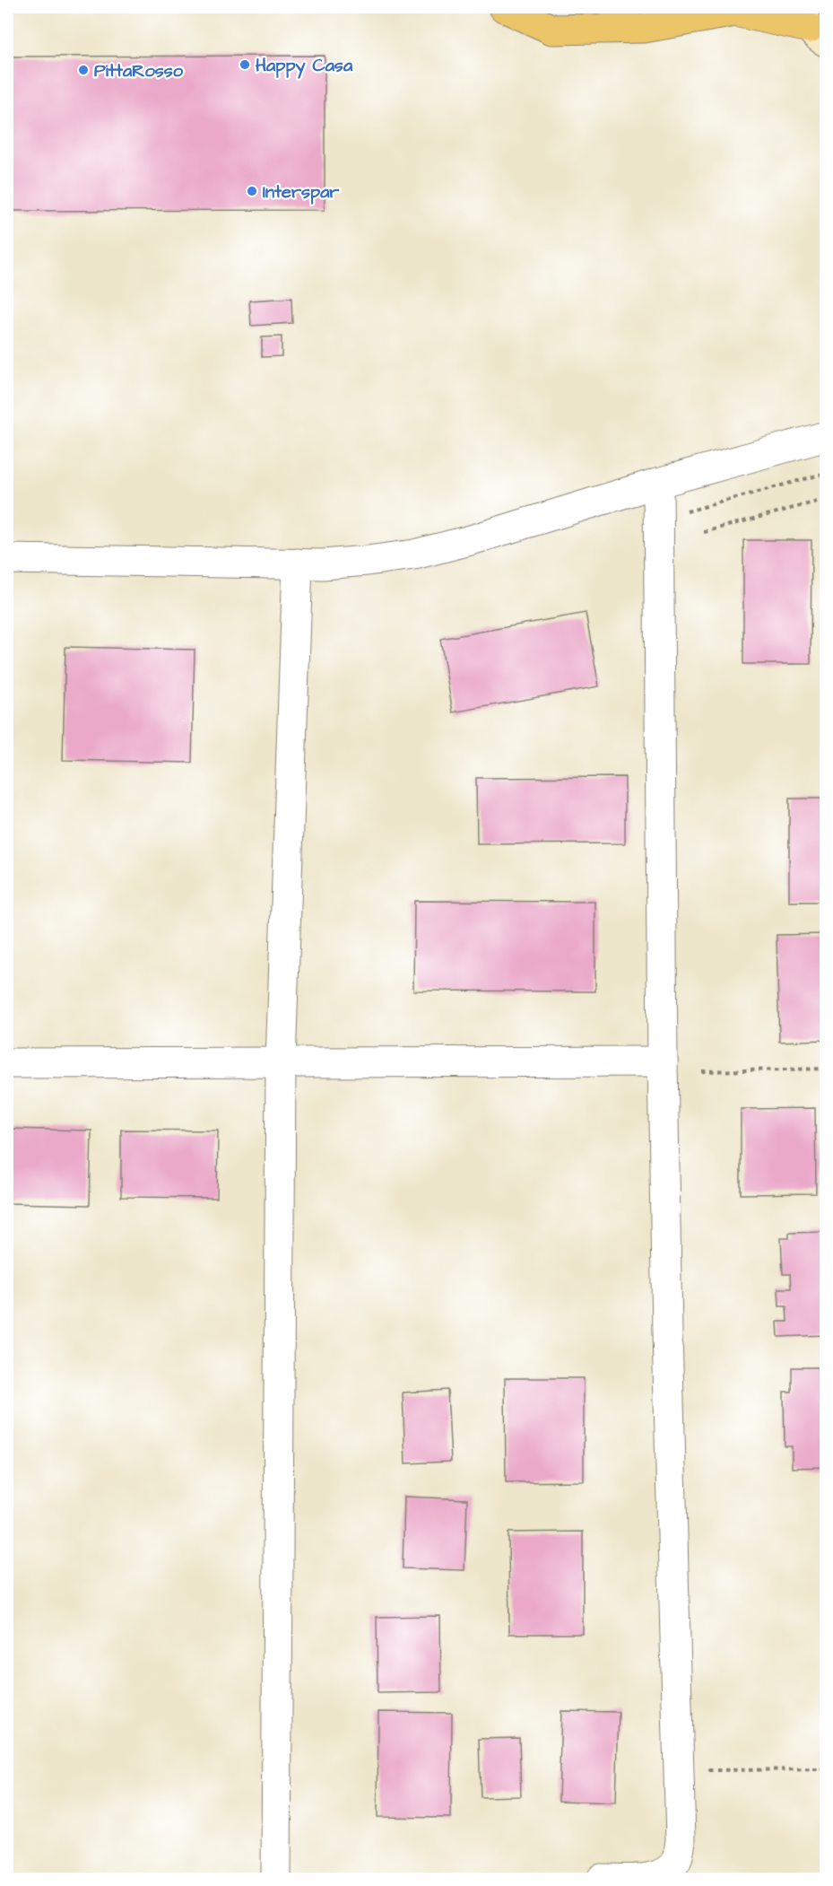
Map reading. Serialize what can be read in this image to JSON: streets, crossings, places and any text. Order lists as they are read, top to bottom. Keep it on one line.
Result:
{"places":["Happy Casa","PittaRosso","Interspar"]}
